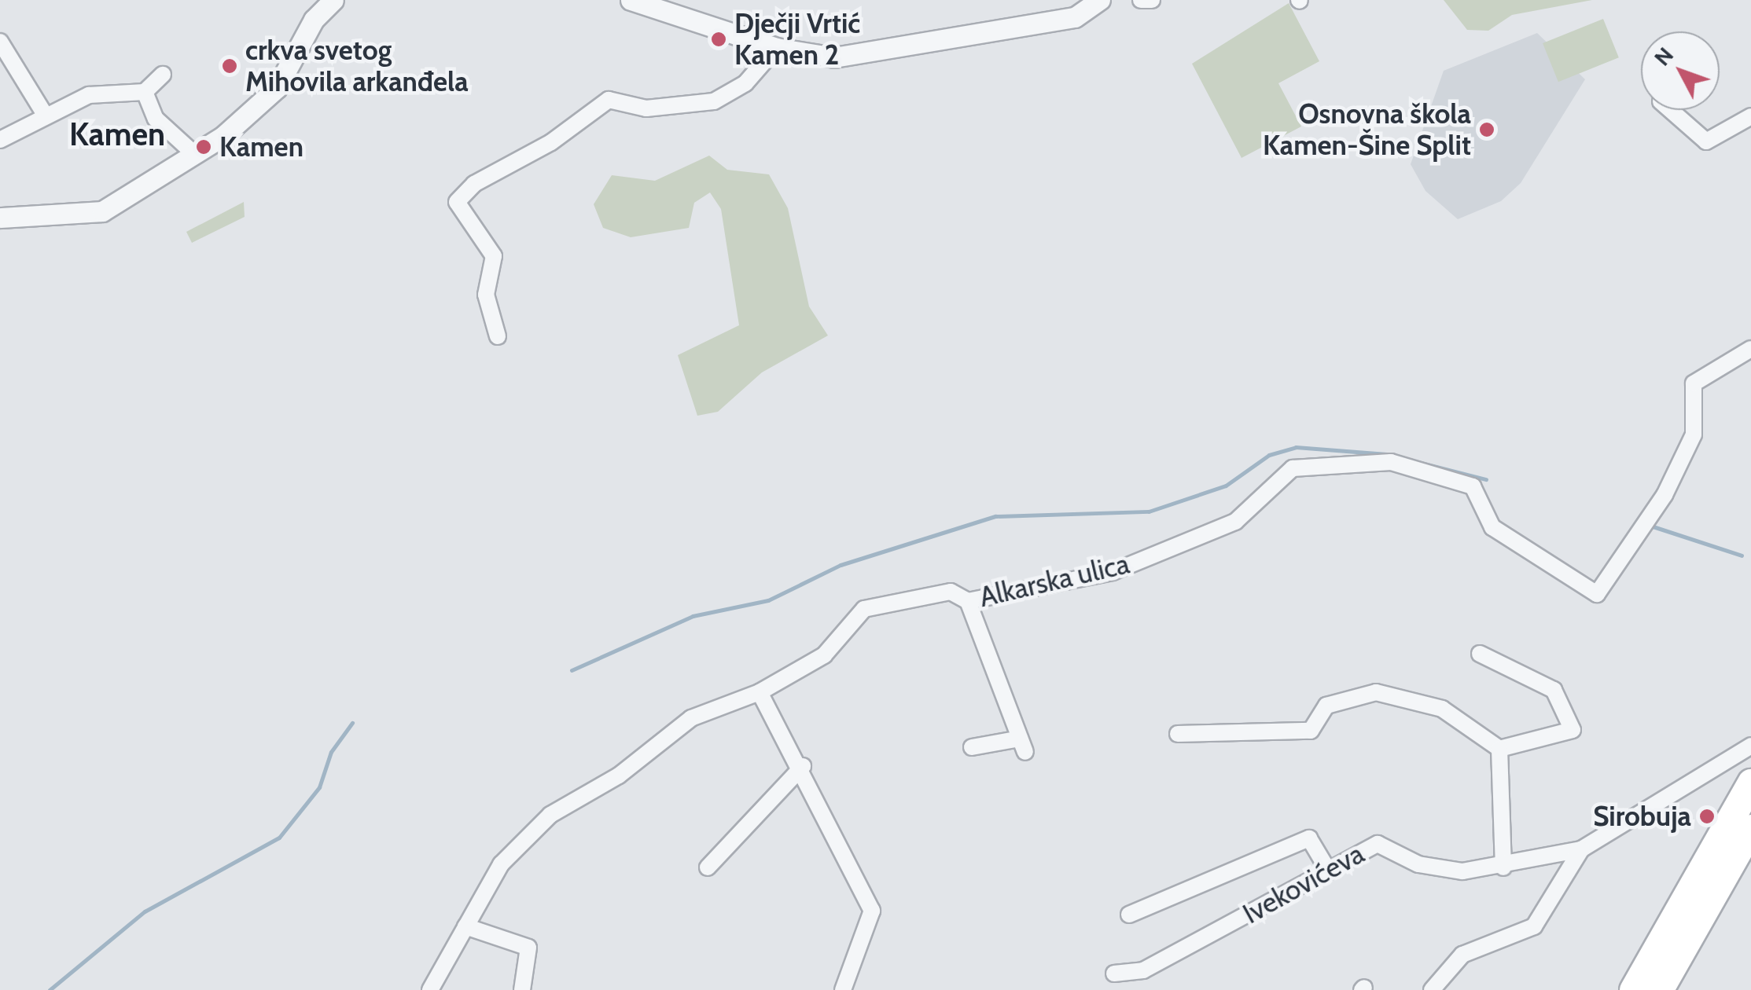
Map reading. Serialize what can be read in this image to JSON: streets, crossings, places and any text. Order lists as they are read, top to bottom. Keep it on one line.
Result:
{"streets":{"street":["Alkarska ulica","Ivekovićeva"]},"districts":["Kamen"],"places":["Dječji Vrtić Kamen 2","crkva svetog Mihovila arkanđela","Osnovna škola Kamen-Šine Split","Kamen","Sirobuja"],"north":"top left"}
